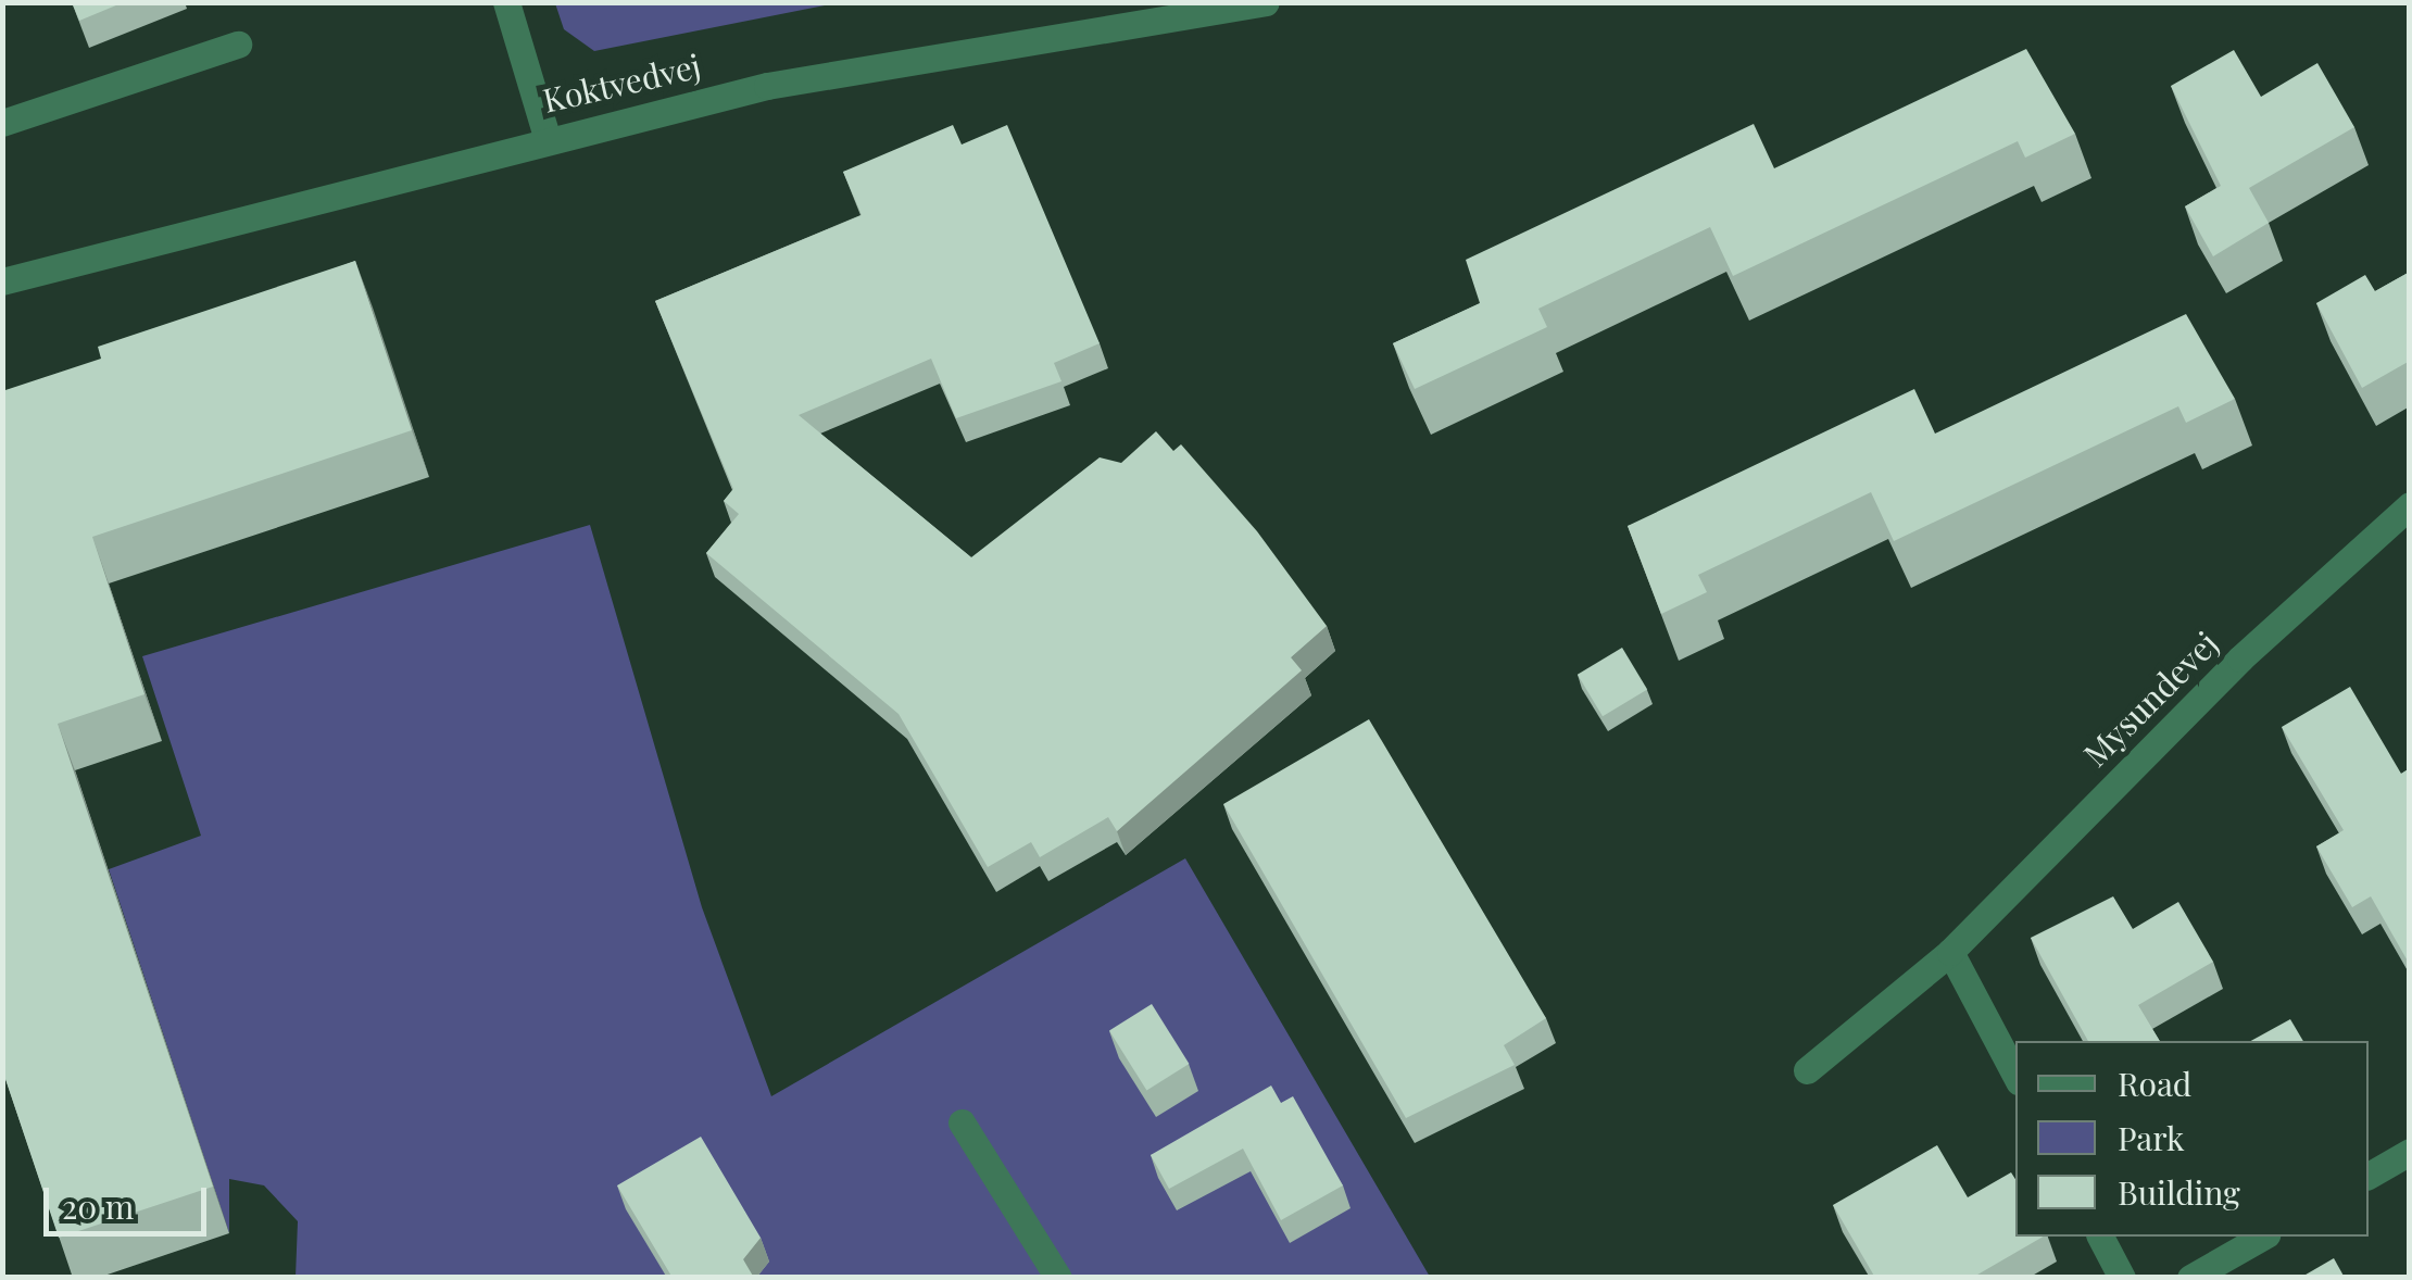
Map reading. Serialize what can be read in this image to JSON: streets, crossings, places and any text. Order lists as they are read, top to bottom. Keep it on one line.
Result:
{"streets":{"street":["Koktvedvej","Mysundevej"]},"legend":["Road","Park","Building"],"scale_bar":"20 m"}
